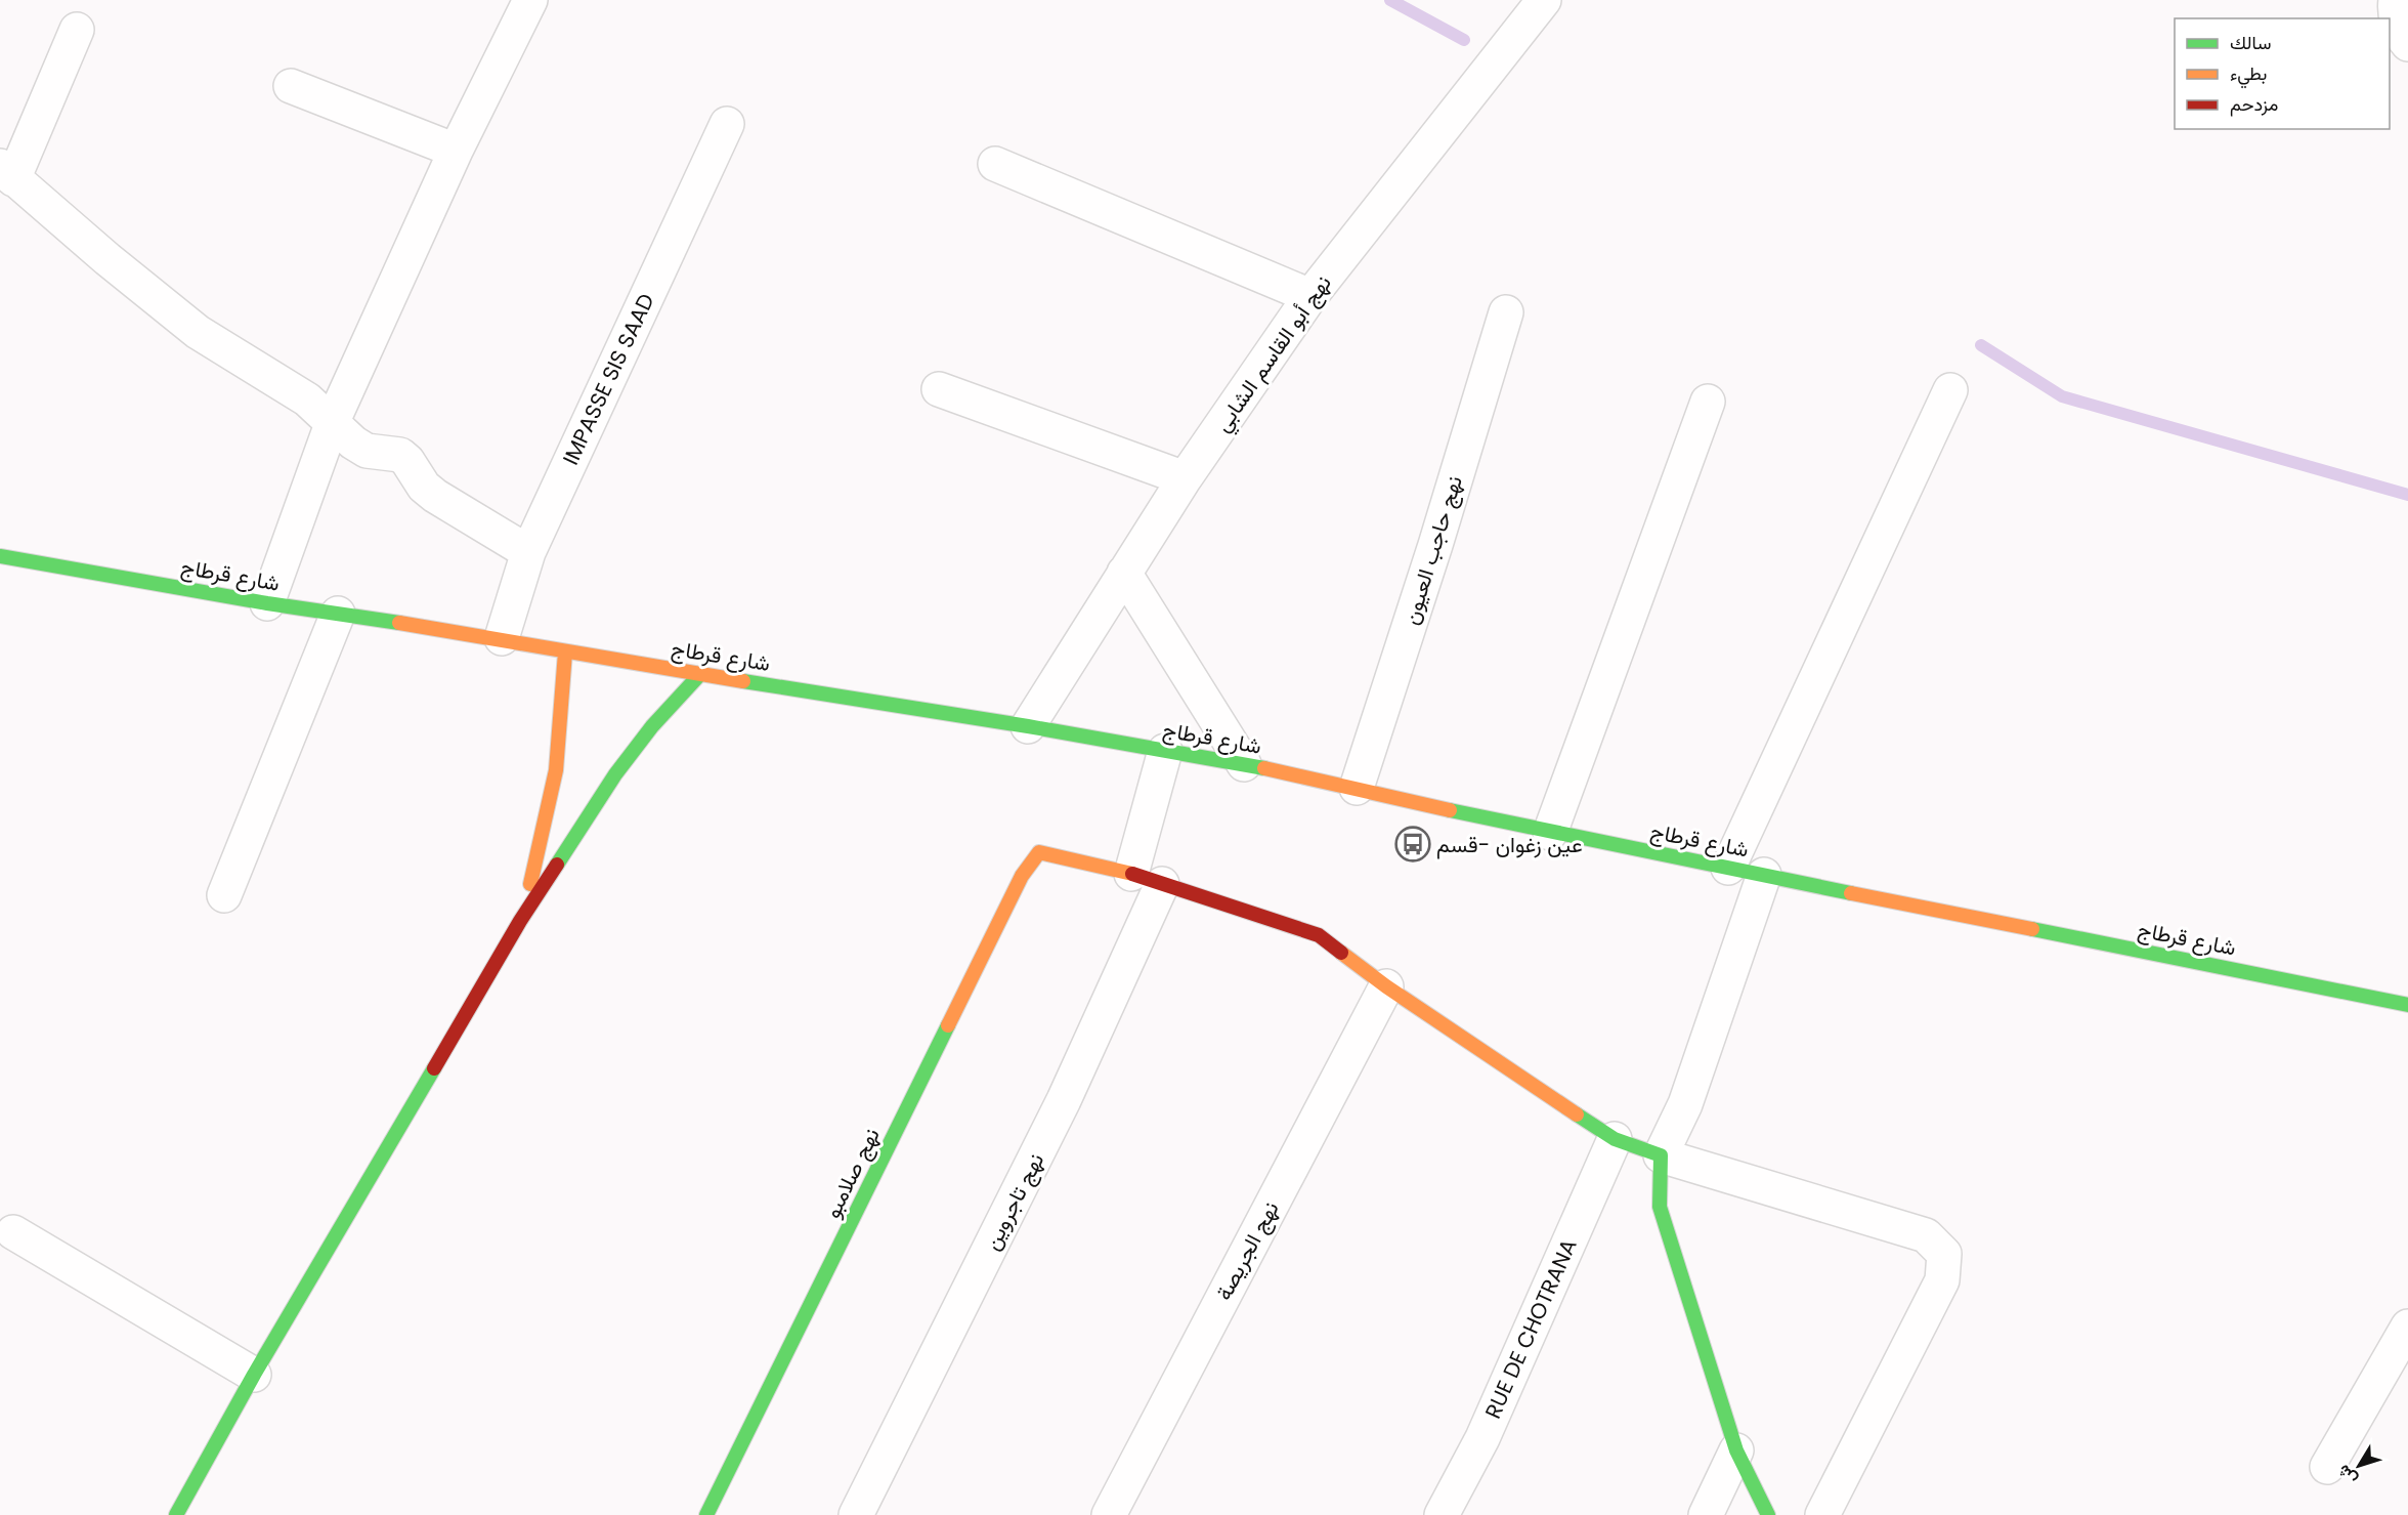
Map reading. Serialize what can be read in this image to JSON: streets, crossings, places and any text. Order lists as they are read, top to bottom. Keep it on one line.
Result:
{"streets":{"street":["نهج أبو القاسم الشابي","IMPASSE SIS SAAD","نهج حاجب العيون","شارع قرطاج","نهج صلامبو","نهج تاجروين","نهج الجريصة","RUE DE CHOTRANA"]},"crossings":[["نهج أبو القاسم الشابي","شارع قرطاج"],["IMPASSE SIS SAAD","شارع قرطاج"],["نهج حاجب العيون","شارع قرطاج"]],"places":{"bus stop":["عين زغوان -قسم"]},"legend":["سالك","بطيء","مزدحم"],"north":"bottom left"}
